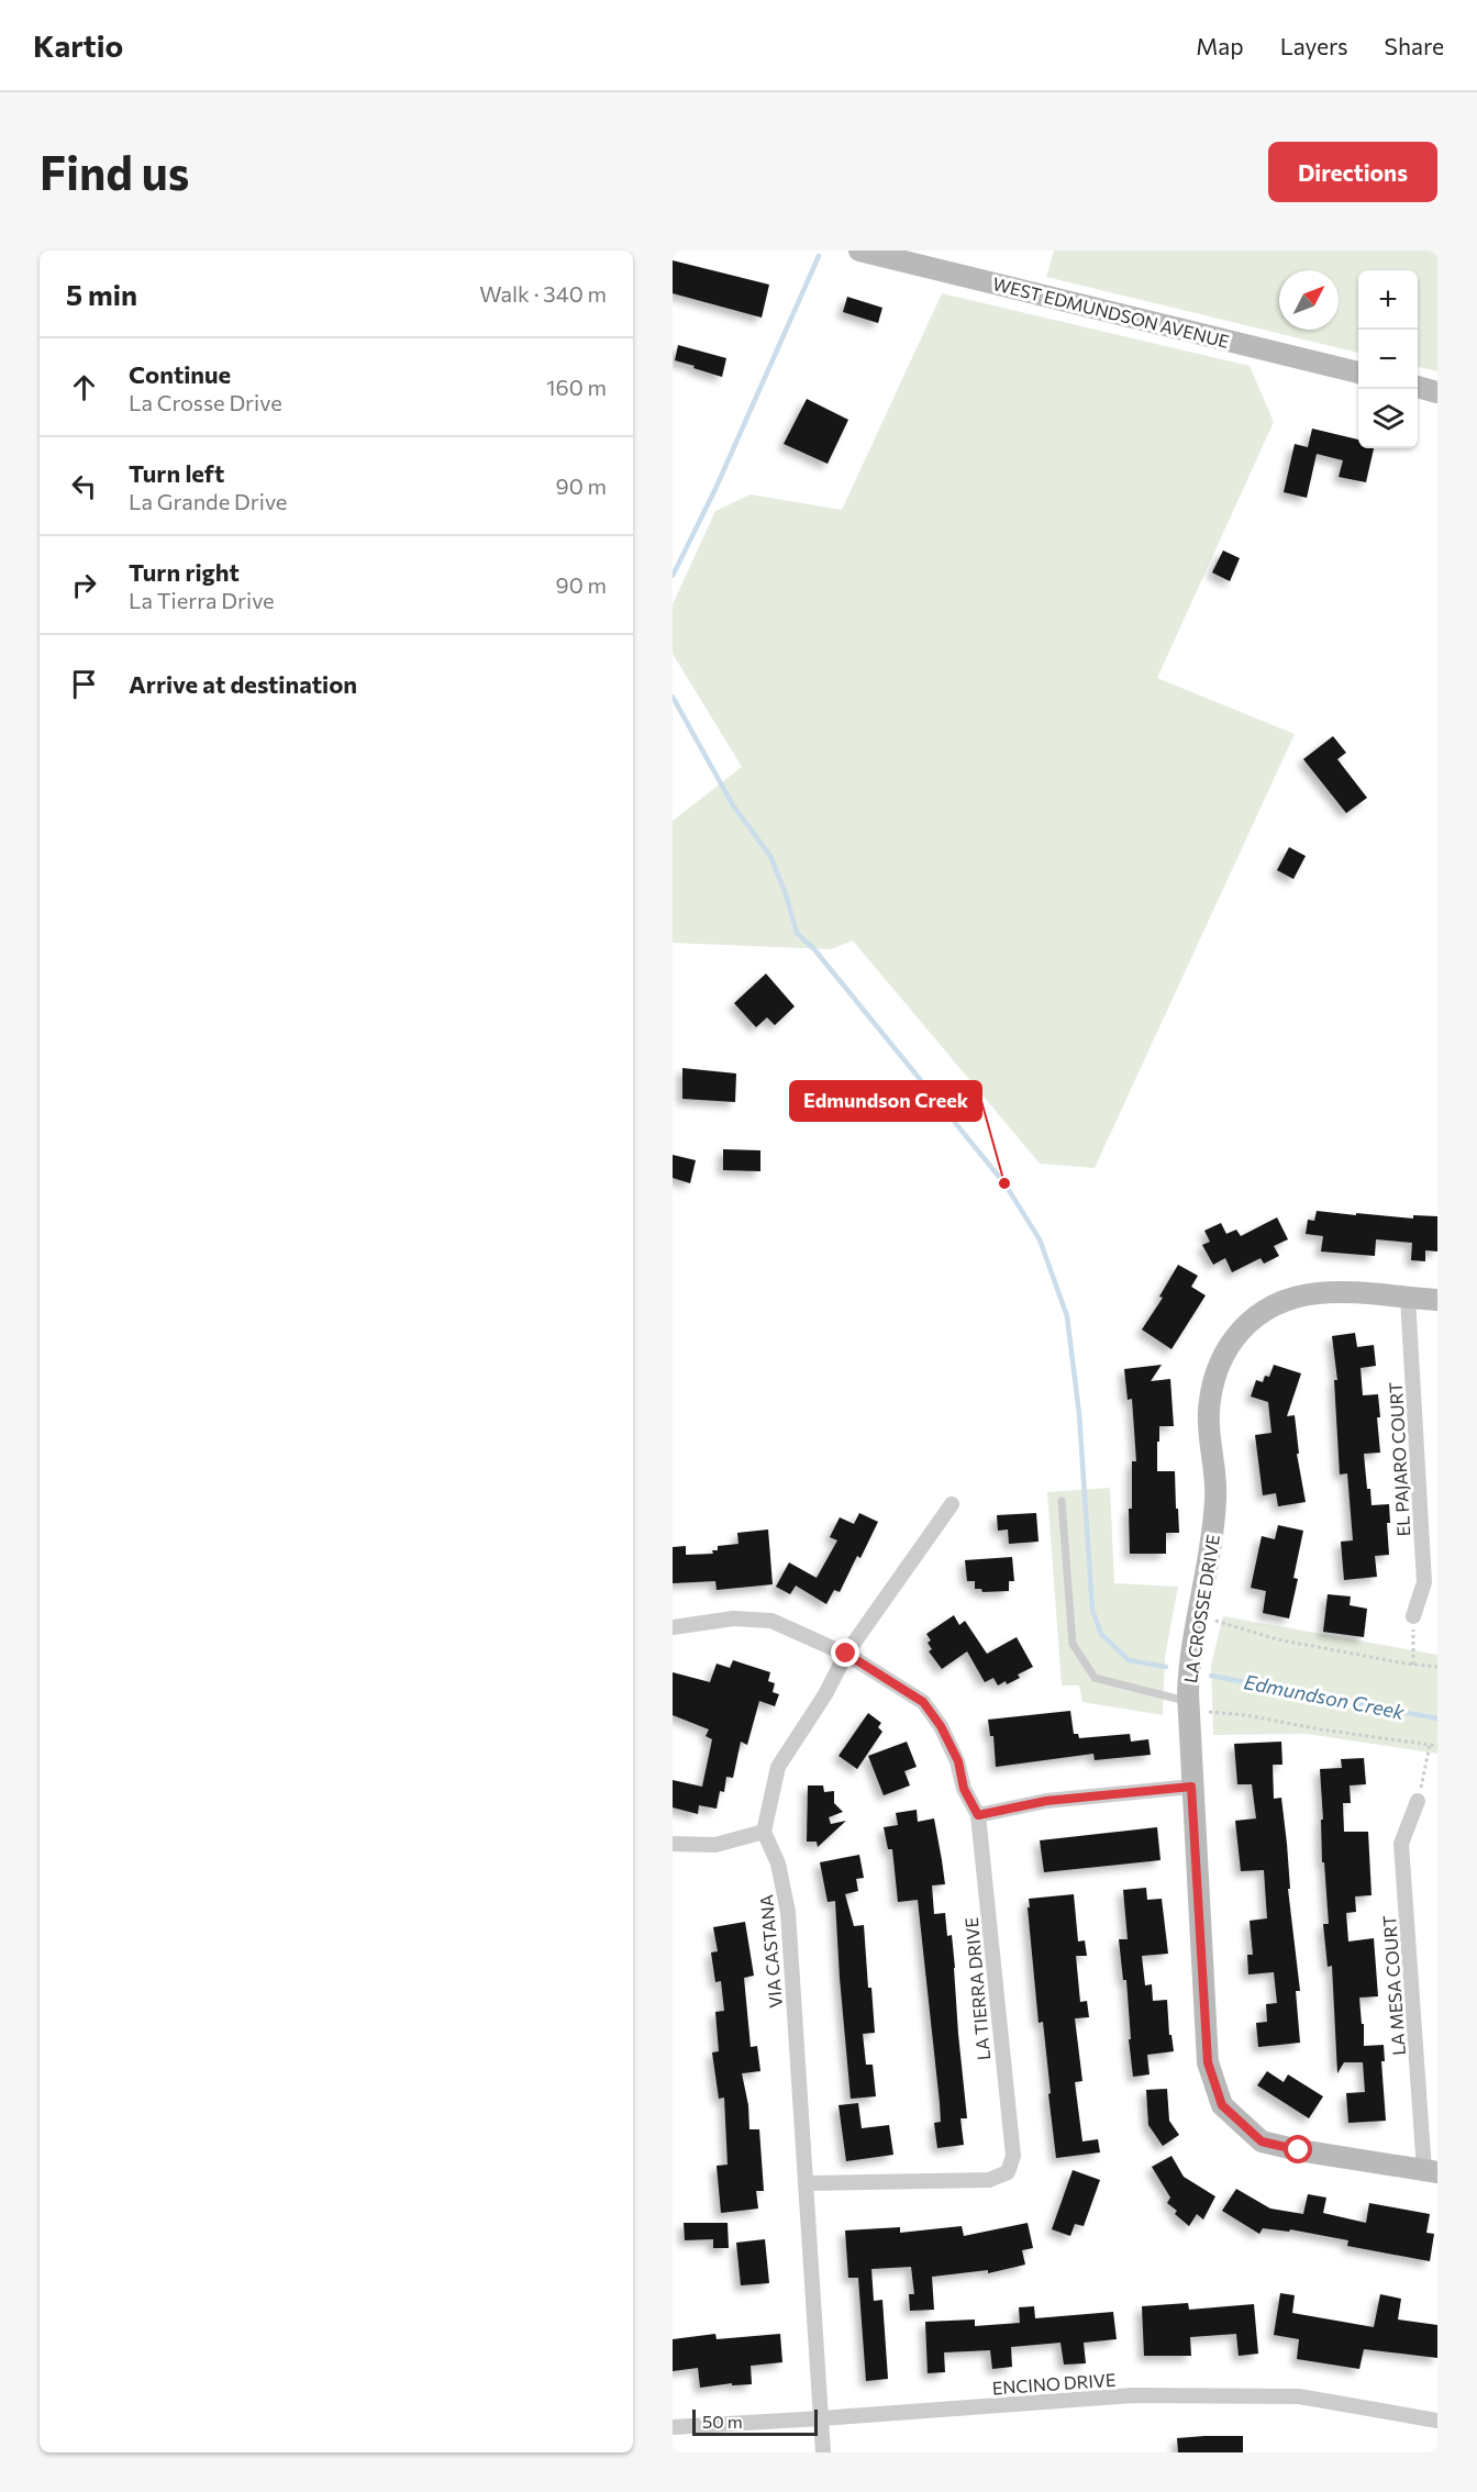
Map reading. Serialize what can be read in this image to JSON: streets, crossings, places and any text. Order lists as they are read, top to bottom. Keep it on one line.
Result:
{"streets":{"street":["WEST EDMUNDSON AVENUE","EL PAJARO COURT","LA CROSSE DRIVE","VIA CASTANA","LA MESA COURT","LA TIERRA DRIVE","ENCINO DRIVE"]},"crossings":[["EL PAJARO COURT","LA CROSSE DRIVE"],["LA CROSSE DRIVE","LA MESA COURT"],["VIA CASTANA","LA TIERRA DRIVE"],["VIA CASTANA","ENCINO DRIVE"]],"water":["Edmundson Creek"],"places":["Edmundson Creek"],"scale_bar":"50 m","north":"top right","page":{"header":"Kartio","nav":["Map","Layers","Share"],"buttons":"Directions","title":"Find us","heading":["5 min","Walk · 340 m"],"map_buttons":["+","−"],"list":[["Continue","La Crosse Drive","160 m"],["Turn left","La Grande Drive","90 m"],["Turn right","La Tierra Drive","90 m"],"Arrive at destination"],"scale":"50 m"}}
